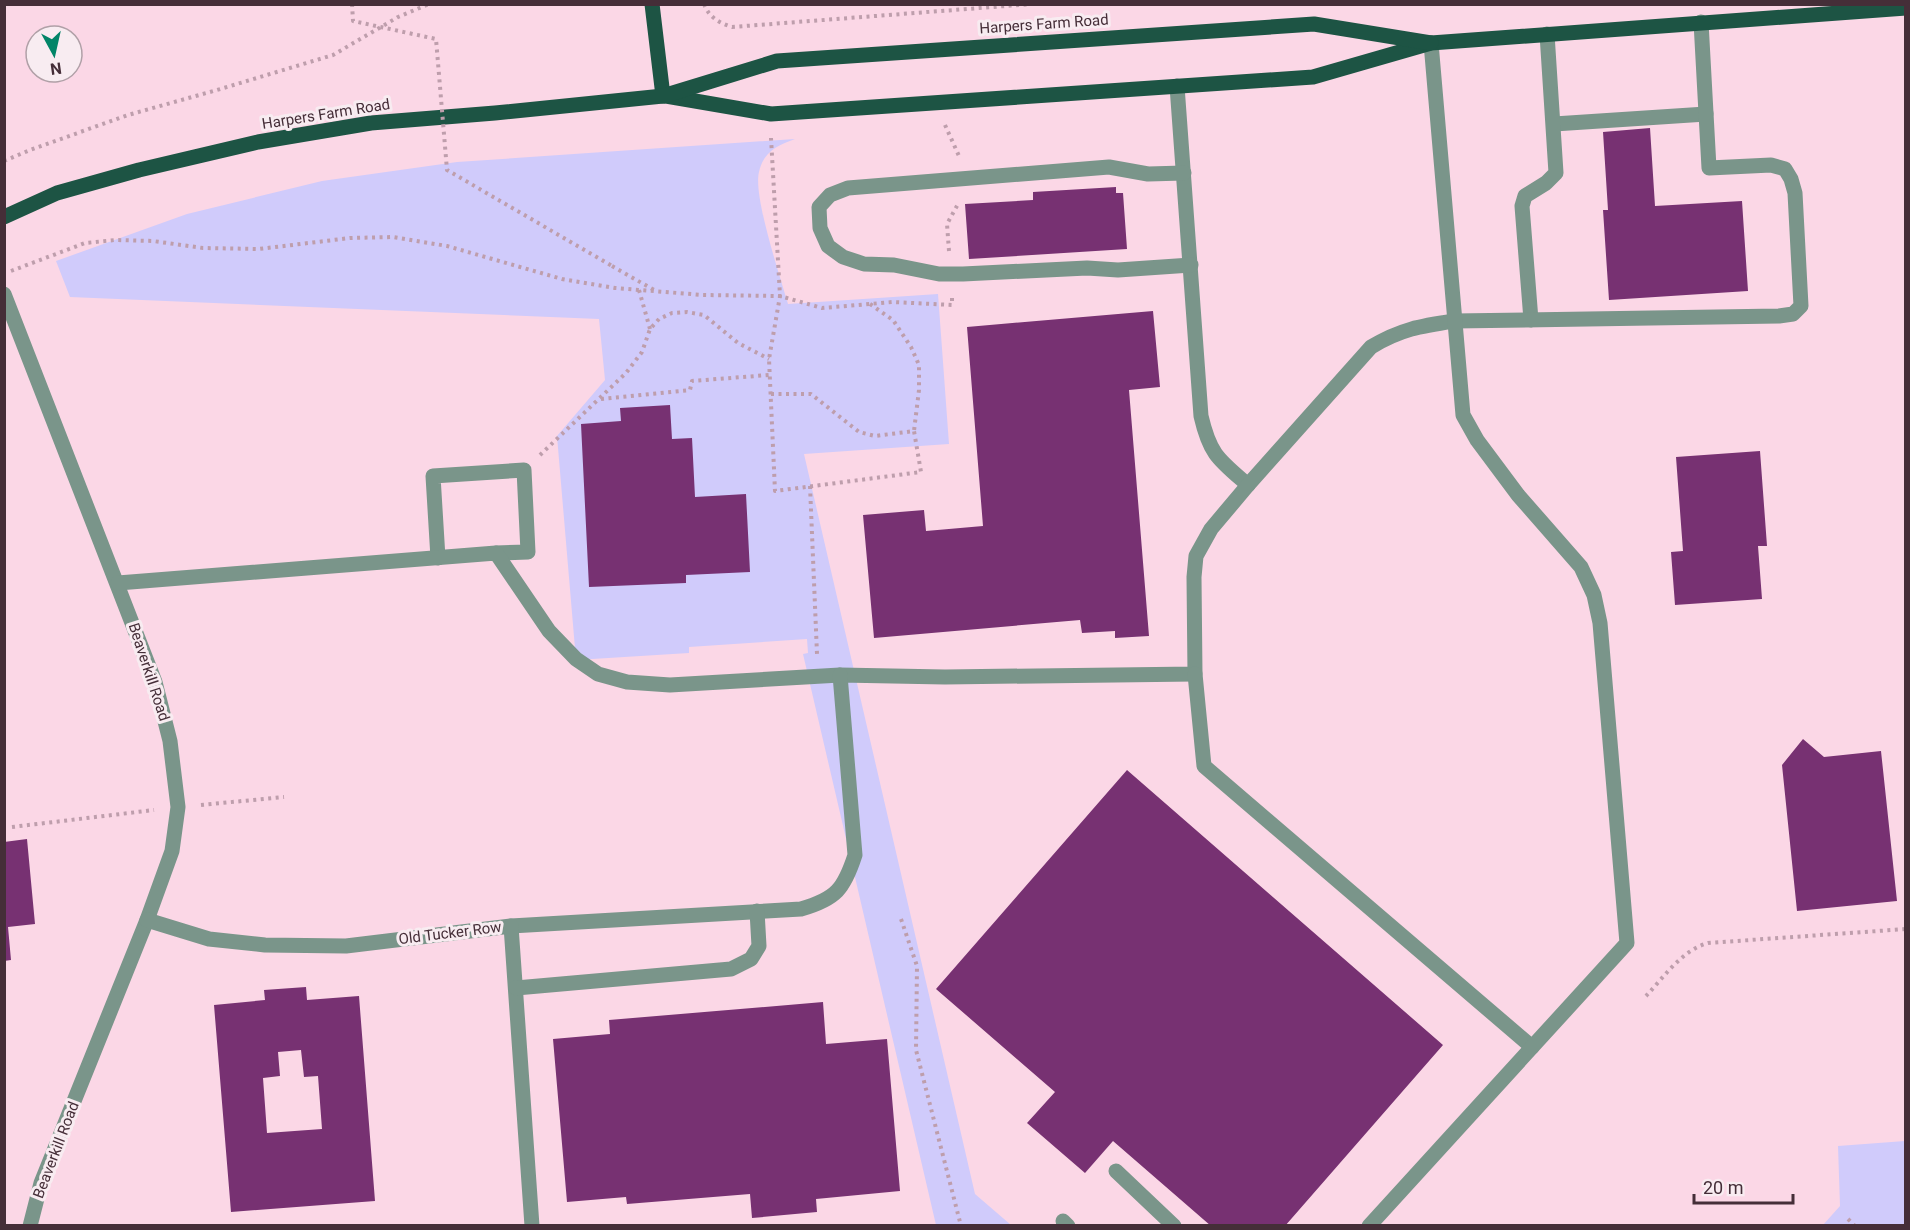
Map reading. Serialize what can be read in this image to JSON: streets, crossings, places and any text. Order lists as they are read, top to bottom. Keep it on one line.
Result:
{"streets":{"main road":["Harpers Farm Road"],"street":["Beaverkill Road","Old Tucker Row"]},"crossings":[["Beaverkill Road","Old Tucker Row"]],"scale_bar":"20 m","north":"bottom"}
